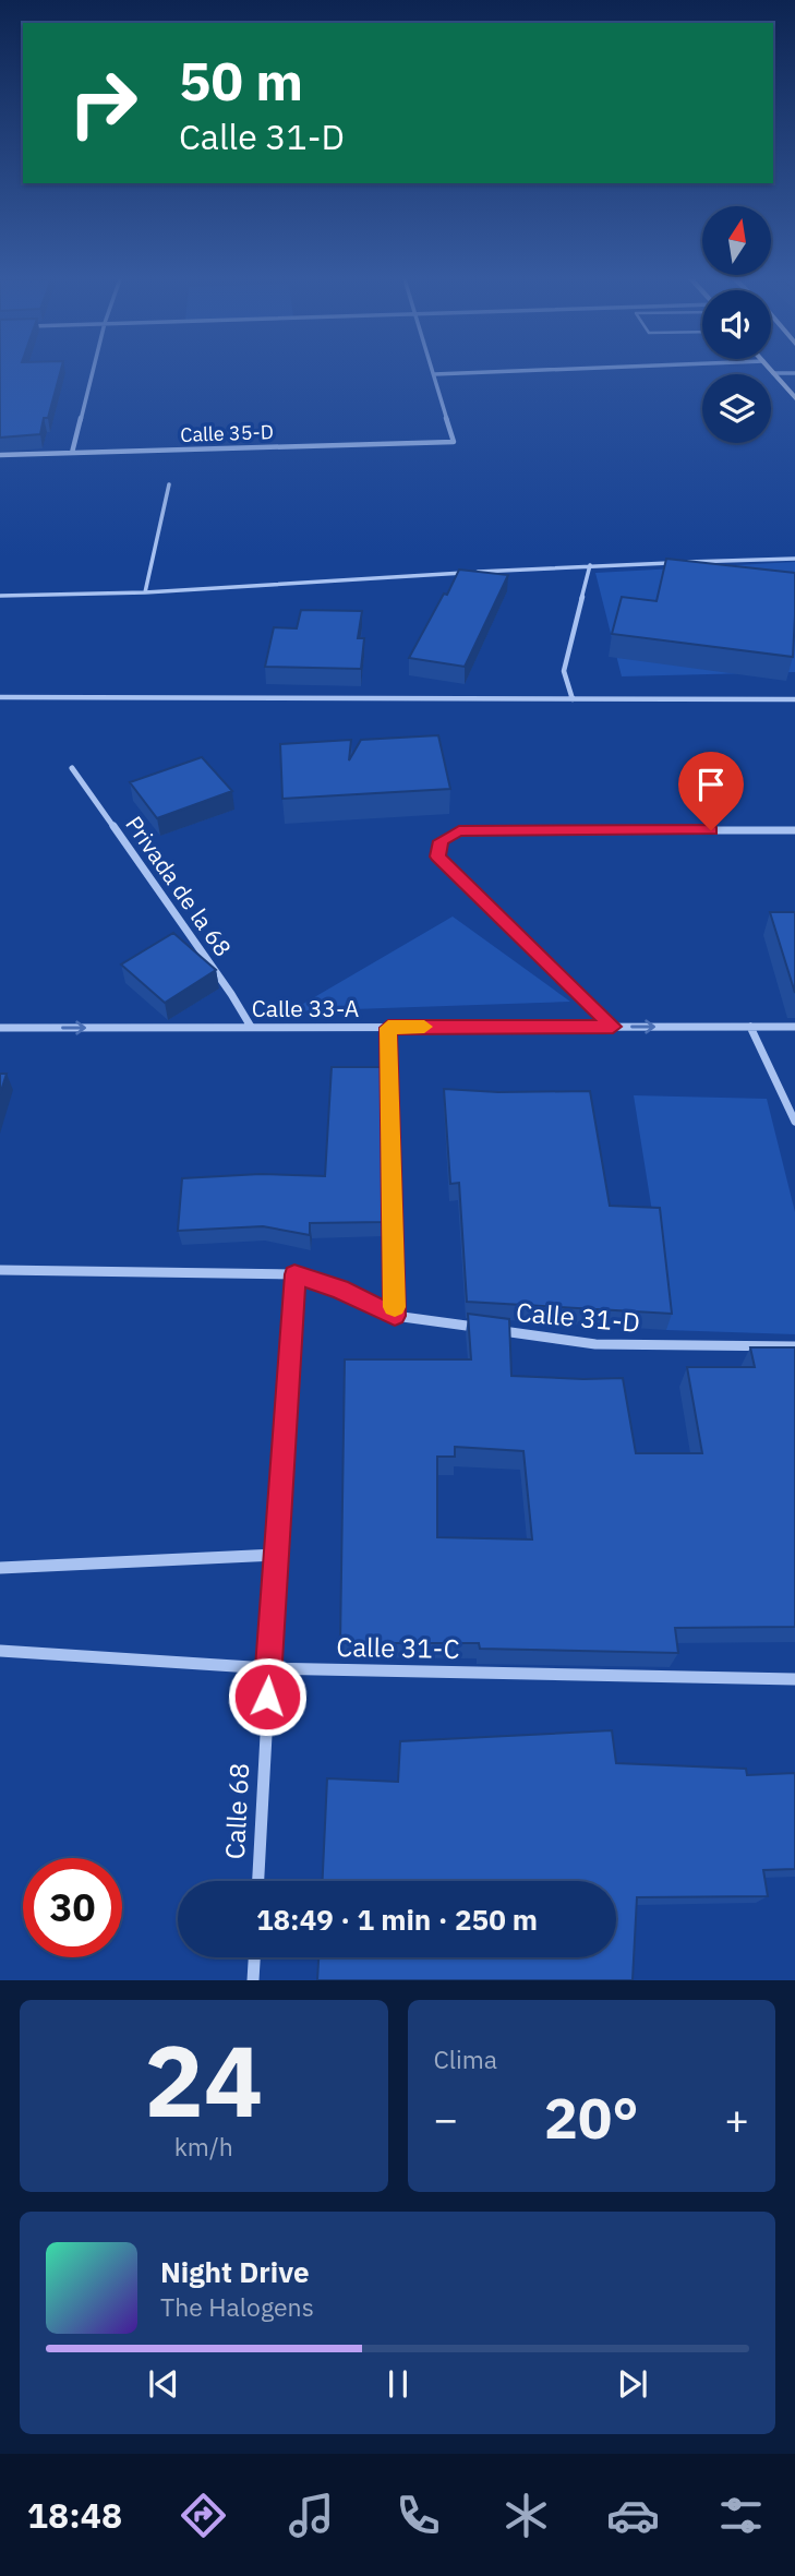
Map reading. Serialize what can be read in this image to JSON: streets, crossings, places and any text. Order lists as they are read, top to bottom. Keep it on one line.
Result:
{"streets":{"street":["Calle 35-D","Privada de la 68","Calle 33-A","Calle 31-D","Calle 31-C","Calle 68"]},"crossings":[["Privada de la 68","Calle 33-A"],["Calle 31-C","Calle 68"]],"one_way":["Calle 33-A"],"north":"top","page":{"turn":["50 m","Calle 31-D"],"limit":"30","trip":"18:49 · 1 min · 250 m","tile":[["24","km/h"],"Clima"],"heat":["−","20°","+"],"song":["Night Drive","The Halogens"],"tabs":"18:48"}}
